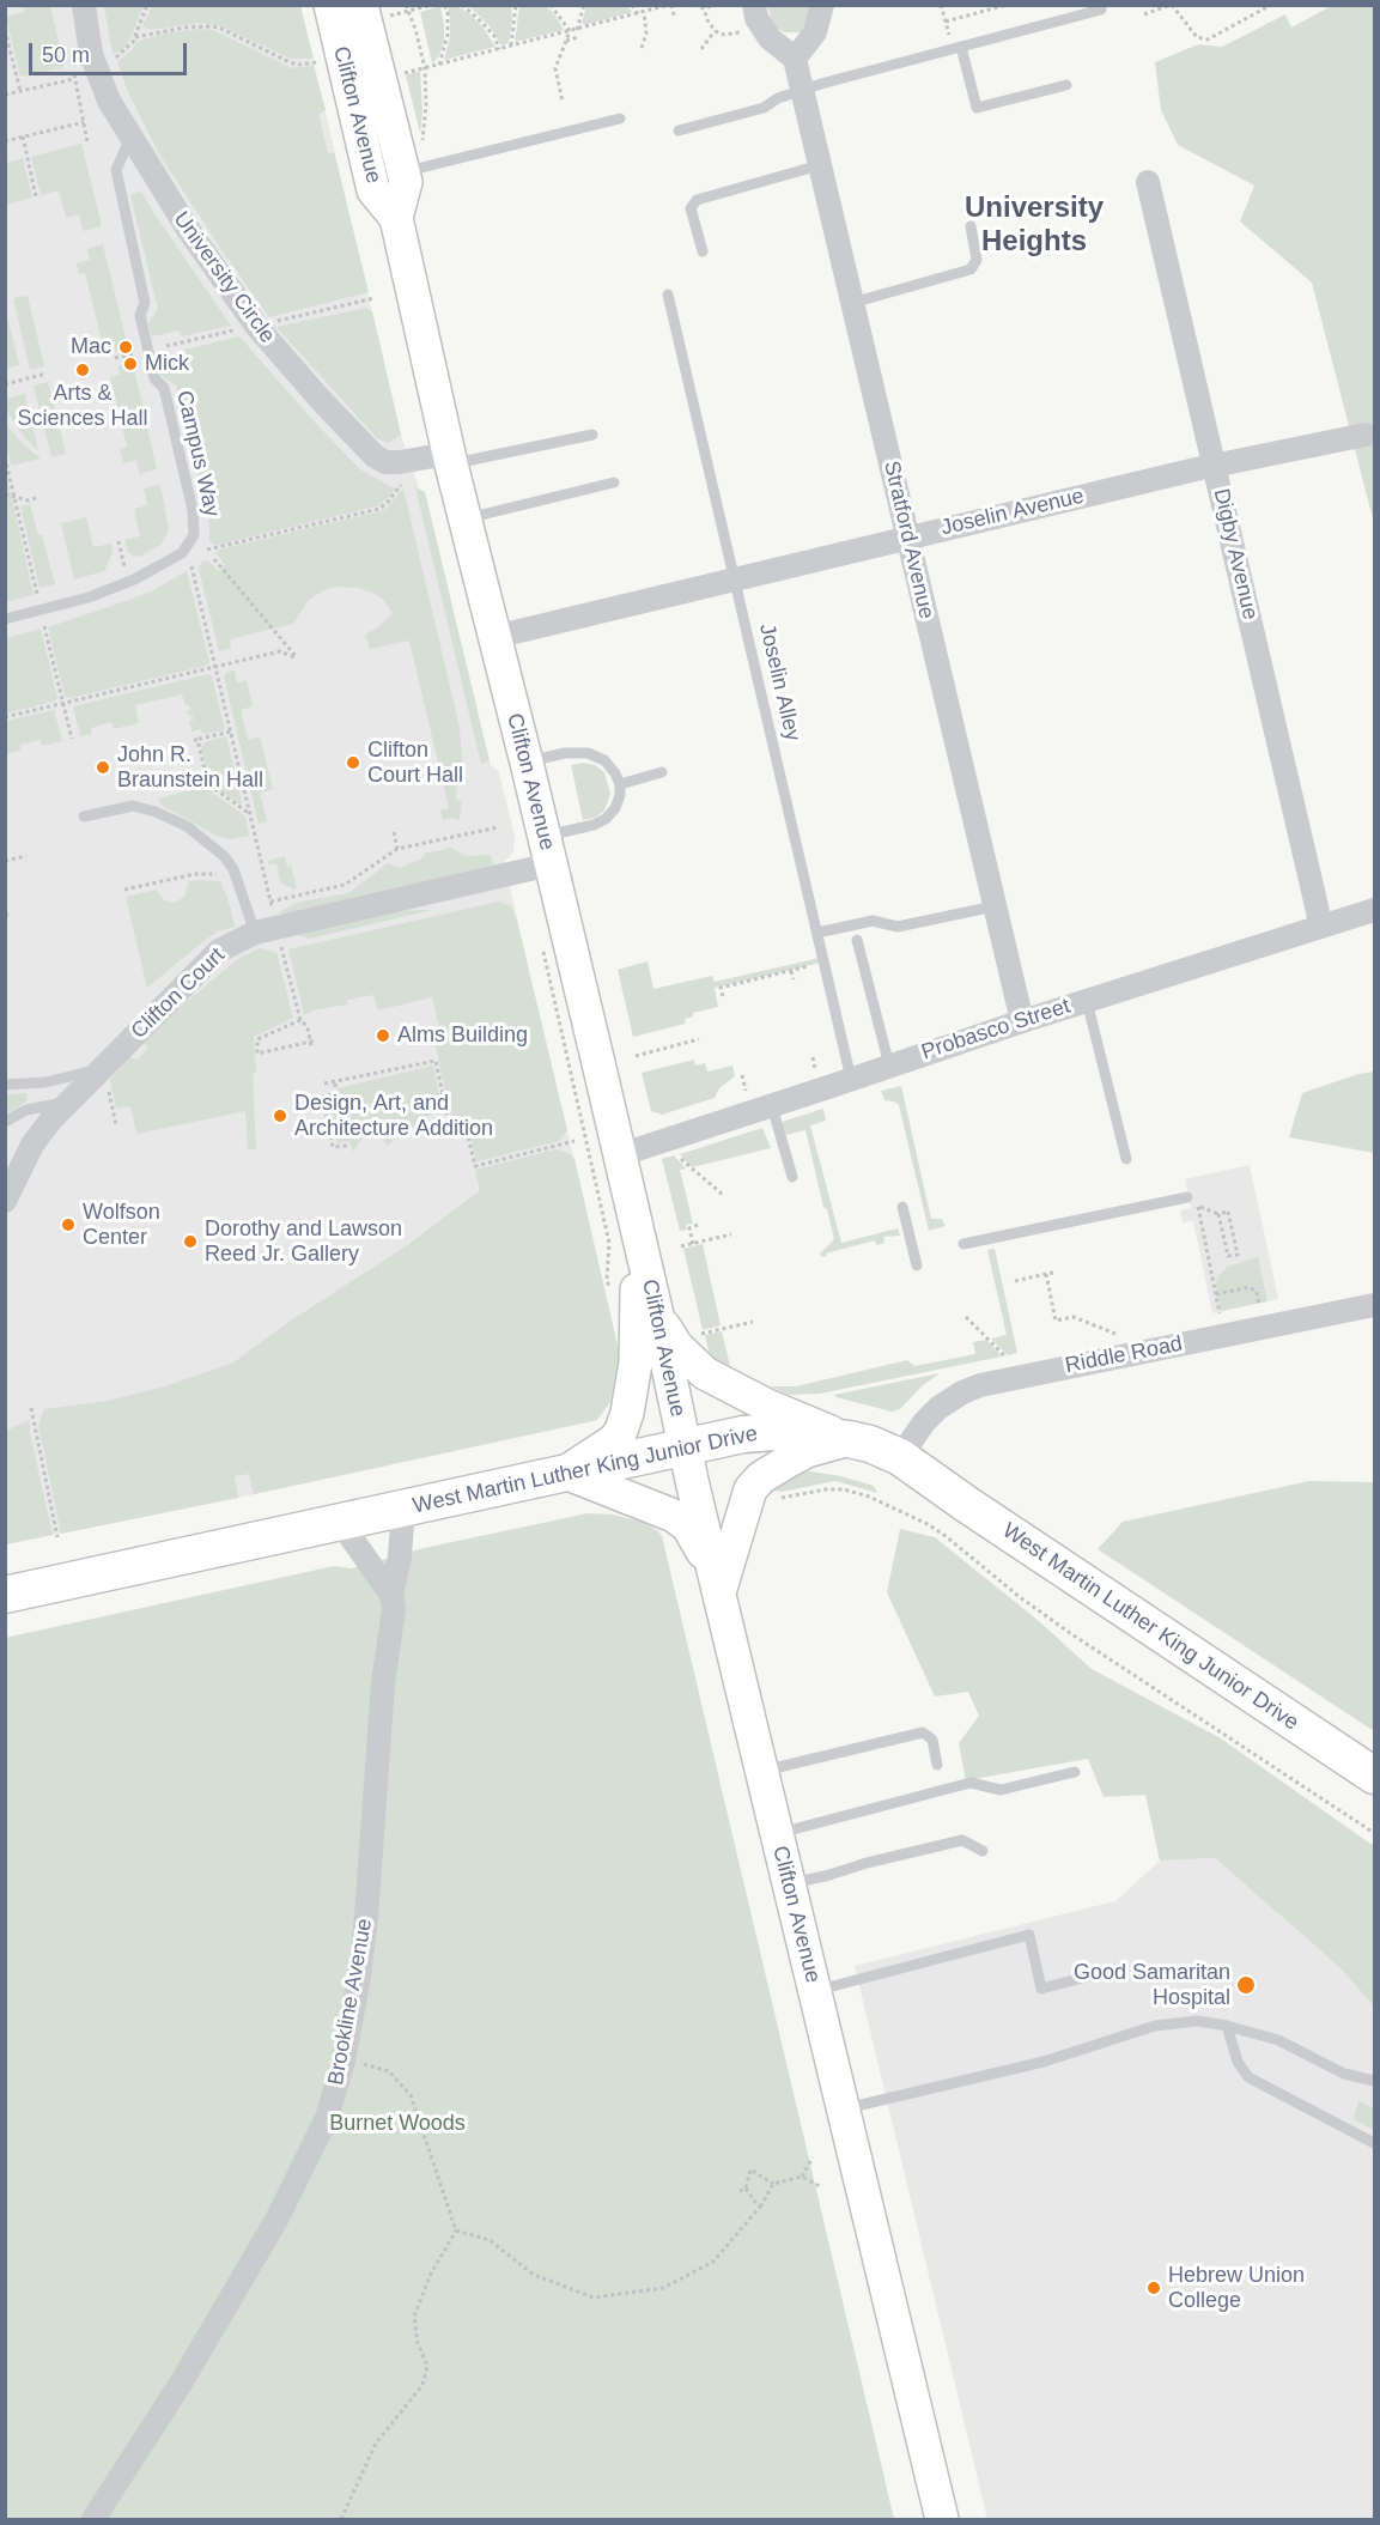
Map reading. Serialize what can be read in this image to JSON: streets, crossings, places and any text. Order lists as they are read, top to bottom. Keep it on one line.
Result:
{"streets":{"main road":["Clifton Avenue","West Martin Luther King Junior Drive"],"street":["University Circle","Joselin Avenue","Stratford Avenue","Digby Avenue","Clifton Court","Probasco Street","Riddle Road","Brookline Avenue"],"lane":["Campus Way","Joselin Alley"]},"crossings":[["Clifton Avenue","University Circle"],["Clifton Avenue","Joselin Avenue"],["Clifton Avenue","Clifton Court"],["Clifton Avenue","Probasco Street"],["Clifton Avenue","West Martin Luther King Junior Drive"],["University Circle","Campus Way"],["Joselin Avenue","Stratford Avenue"],["Joselin Avenue","Digby Avenue"],["Joselin Avenue","Joselin Alley"],["Stratford Avenue","Probasco Street"],["Digby Avenue","Probasco Street"],["Joselin Alley","Probasco Street"],["Riddle Road","West Martin Luther King Junior Drive"],["West Martin Luther King Junior Drive","Brookline Avenue"]],"districts":["University Heights"],"parks":["Burnet Woods"],"places":["Mac","Mick","Arts & Sciences Hall","Clifton Court Hall","John R. Braunstein Hall","Alms Building","Design, Art, and Architecture Addition","Wolfson Center","Dorothy and Lawson Reed Jr. Gallery","Good Samaritan Hospital","Hebrew Union College"],"scale_bar":"50 m"}
